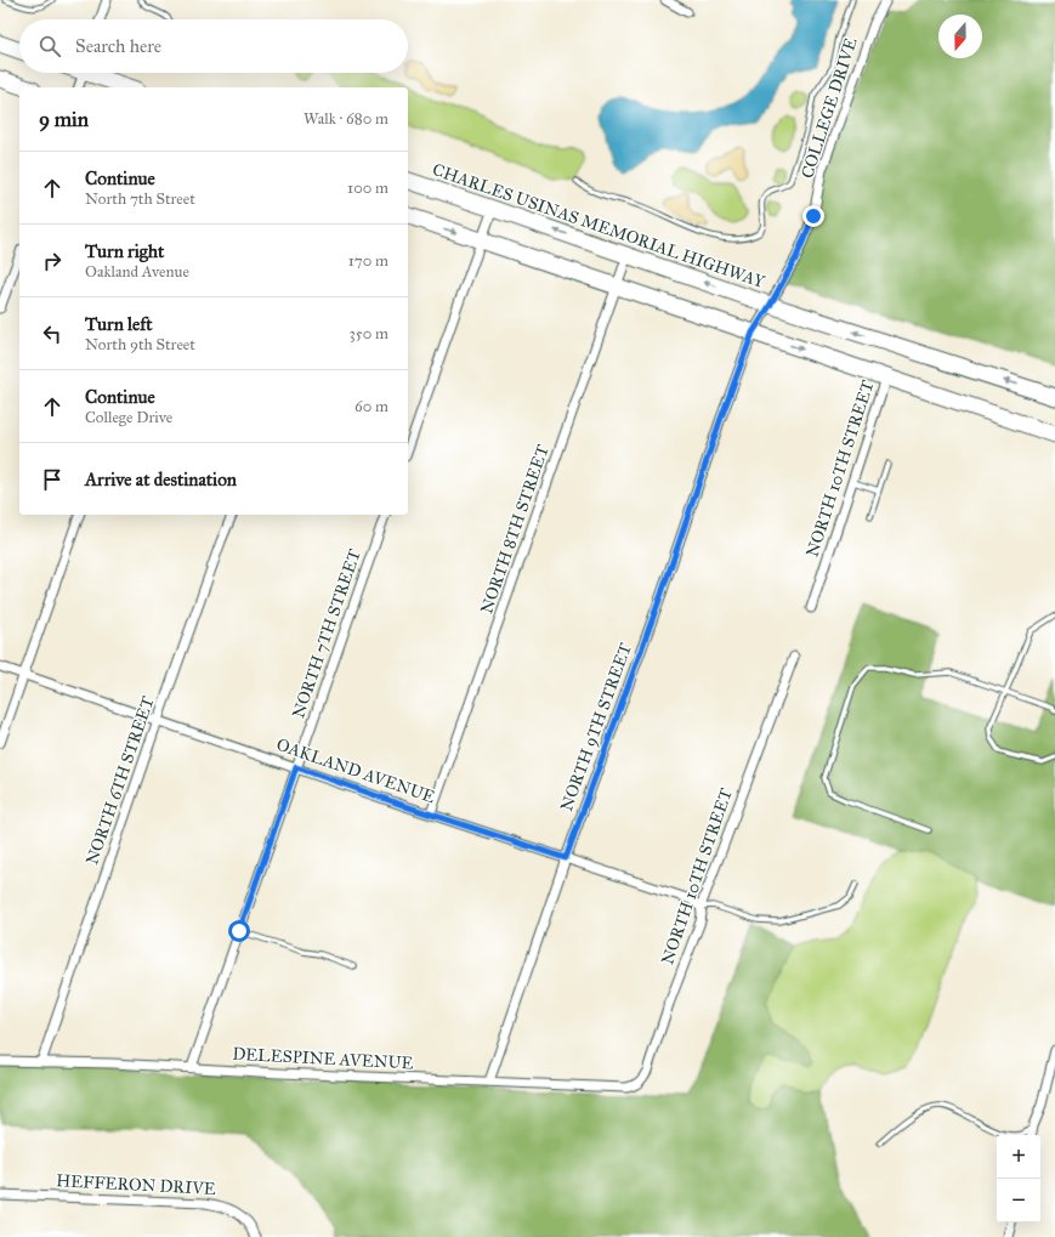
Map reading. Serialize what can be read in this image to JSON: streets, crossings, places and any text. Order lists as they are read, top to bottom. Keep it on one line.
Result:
{"streets":{"highway":["CHARLES USINAS MEMORIAL HIGHWAY"],"street":["COLLEGE DRIVE","NORTH 10TH STREET","NORTH 8TH STREET","NORTH 7TH STREET","NORTH 9TH STREET","OAKLAND AVENUE","NORTH 6TH STREET","DELESPINE AVENUE","HEFFERON DRIVE"]},"crossings":[["COLLEGE DRIVE","CHARLES USINAS MEMORIAL HIGHWAY"],["COLLEGE DRIVE","NORTH 9TH STREET"],["CHARLES USINAS MEMORIAL HIGHWAY","NORTH 8TH STREET"],["CHARLES USINAS MEMORIAL HIGHWAY","NORTH 9TH STREET"],["NORTH 10TH STREET","OAKLAND AVENUE"],["NORTH 10TH STREET","DELESPINE AVENUE"],["NORTH 8TH STREET","OAKLAND AVENUE"],["NORTH 7TH STREET","OAKLAND AVENUE"],["NORTH 7TH STREET","DELESPINE AVENUE"],["NORTH 9TH STREET","OAKLAND AVENUE"],["NORTH 9TH STREET","DELESPINE AVENUE"],["OAKLAND AVENUE","NORTH 6TH STREET"],["NORTH 6TH STREET","DELESPINE AVENUE"]],"north":"bottom","page":{"search":"Search here","heading":["9 min","Walk · 680 m"],"list":[["Continue","North 7th Street","100 m"],["Turn right","Oakland Avenue","170 m"],["Turn left","North 9th Street","350 m"],["Continue","College Drive","60 m"],"Arrive at destination"],"map_buttons":["+","−"]}}
